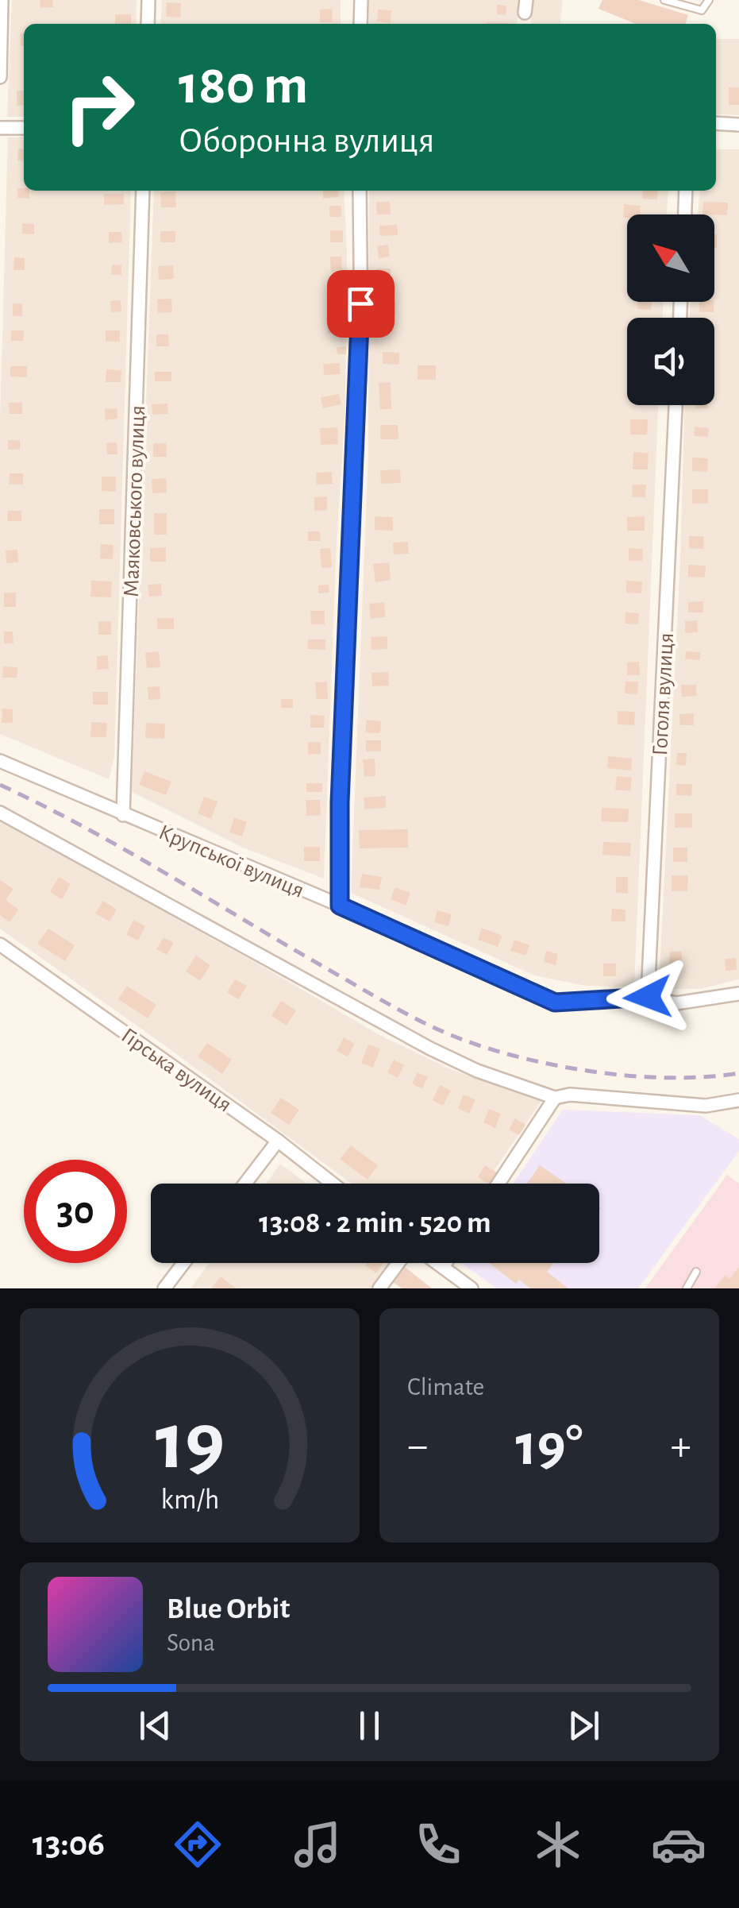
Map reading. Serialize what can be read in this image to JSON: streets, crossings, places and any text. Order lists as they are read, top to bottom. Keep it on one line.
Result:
{"streets":{"street":["Маяковського вулиця","Гоголя вулиця","Крупської вулиця","Гірська вулиця"]},"crossings":[["Маяковського вулиця","Крупської вулиця"],["Гоголя вулиця","Крупської вулиця"]],"north":"top left","page":{"turn":["180 m","Оборонна вулиця"],"limit":"30","trip":"13:08 · 2 min · 520 m","tile":"Climate","heat":["−","19°","+"],"song":["Blue Orbit","Sona"],"tabs":"13:06","gauge":["19","km/h"]}}
